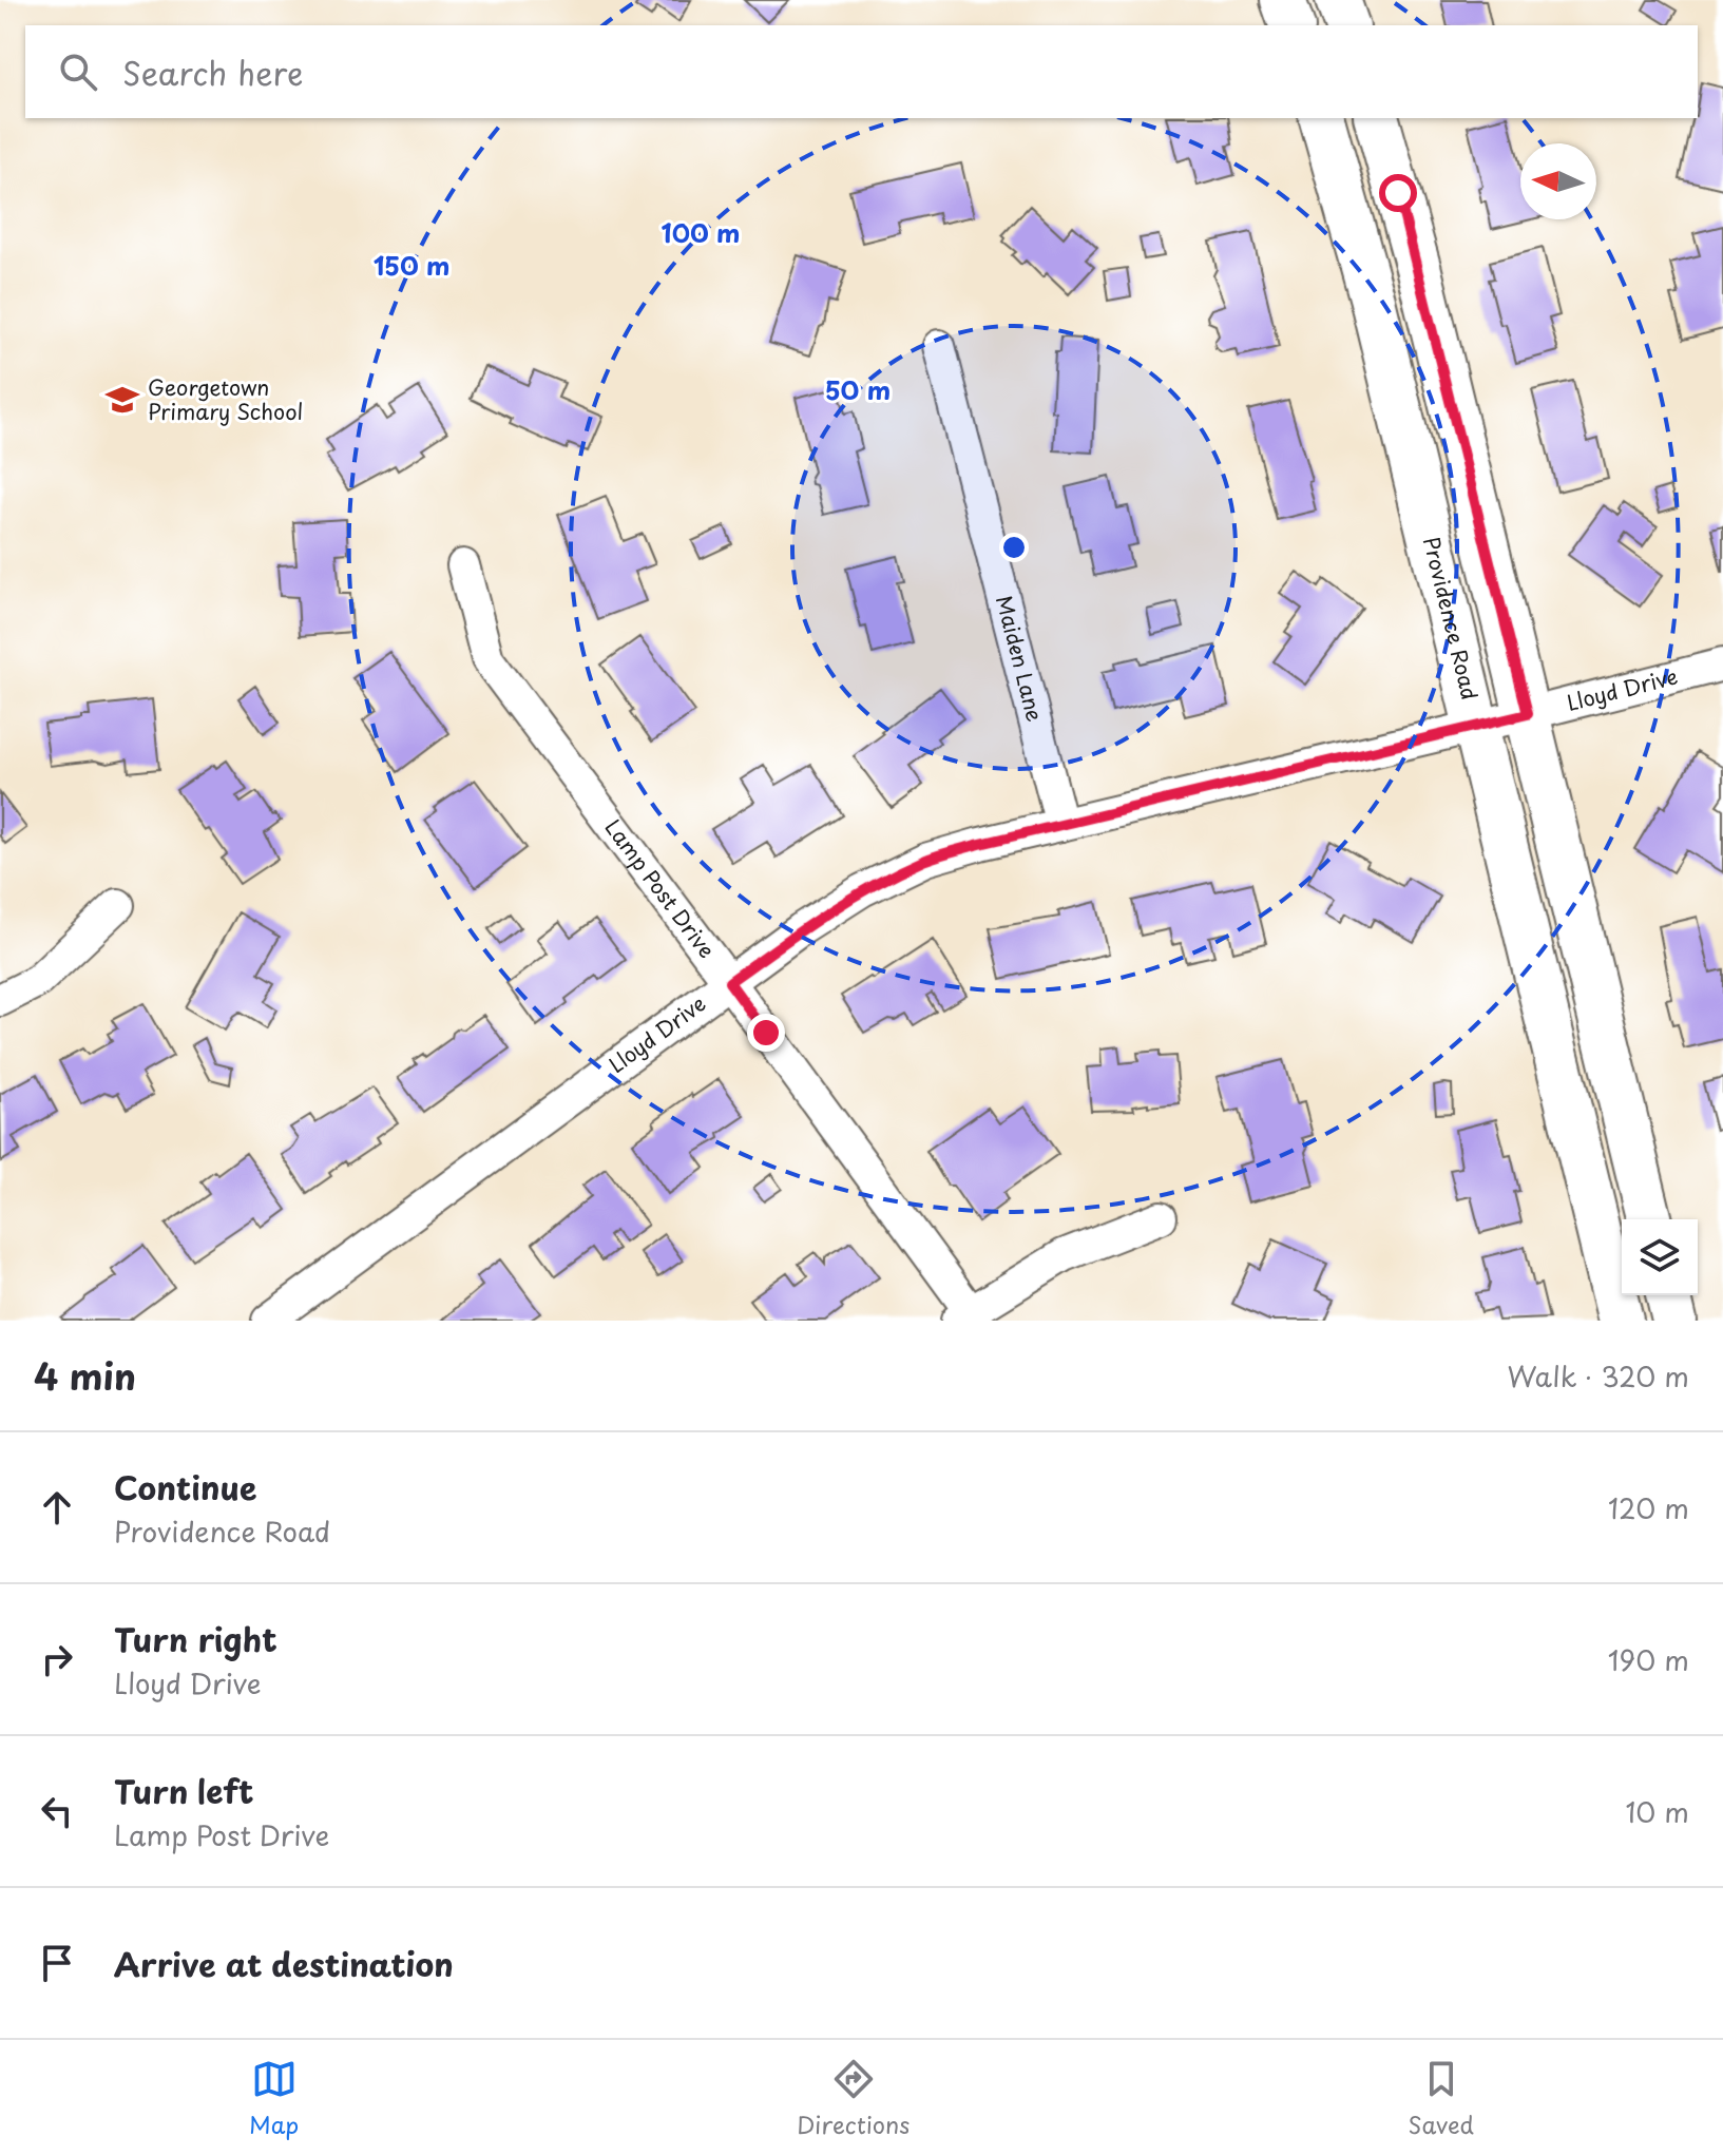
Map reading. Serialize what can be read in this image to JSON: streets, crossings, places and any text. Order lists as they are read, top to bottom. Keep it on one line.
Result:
{"streets":{"main road":["Providence Road"],"street":["Maiden Lane","Lloyd Drive","Lamp Post Drive"]},"crossings":[["Providence Road","Lloyd Drive"],["Maiden Lane","Lloyd Drive"],["Lloyd Drive","Lamp Post Drive"]],"places":{"school or university":["Georgetown Primary School"]},"north":"left","page":{"search":"Search here","heading":["4 min","Walk · 320 m"],"list":[["Continue","Providence Road","120 m"],["Turn right","Lloyd Drive","190 m"],["Turn left","Lamp Post Drive","10 m"],"Arrive at destination"],"nav":["Map","Directions","Saved"]},"rings":["100 m","150 m","50 m"]}
